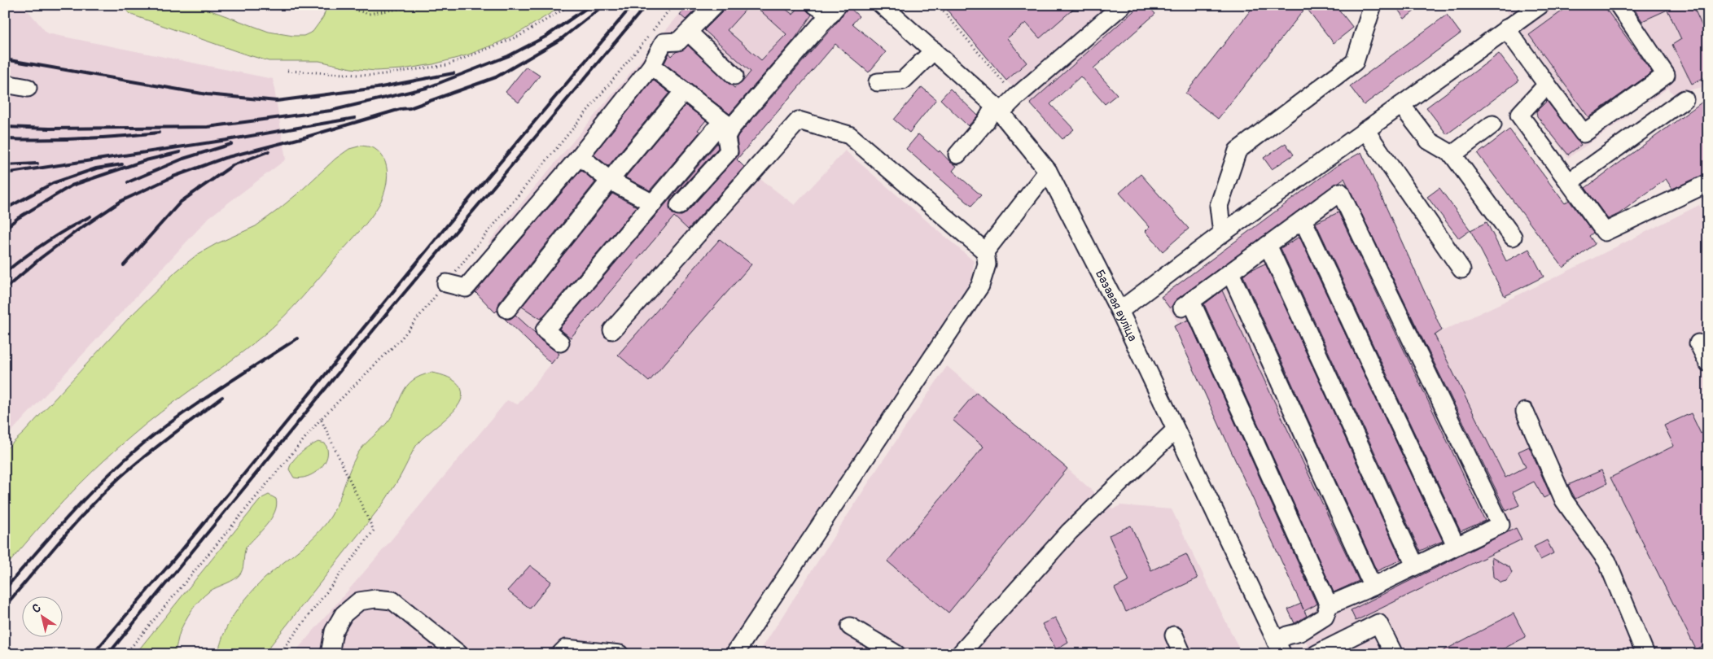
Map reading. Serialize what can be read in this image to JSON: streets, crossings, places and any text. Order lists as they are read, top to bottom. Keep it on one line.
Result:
{"streets":{"street":["Базавая вуліца"]},"north":"top left"}
